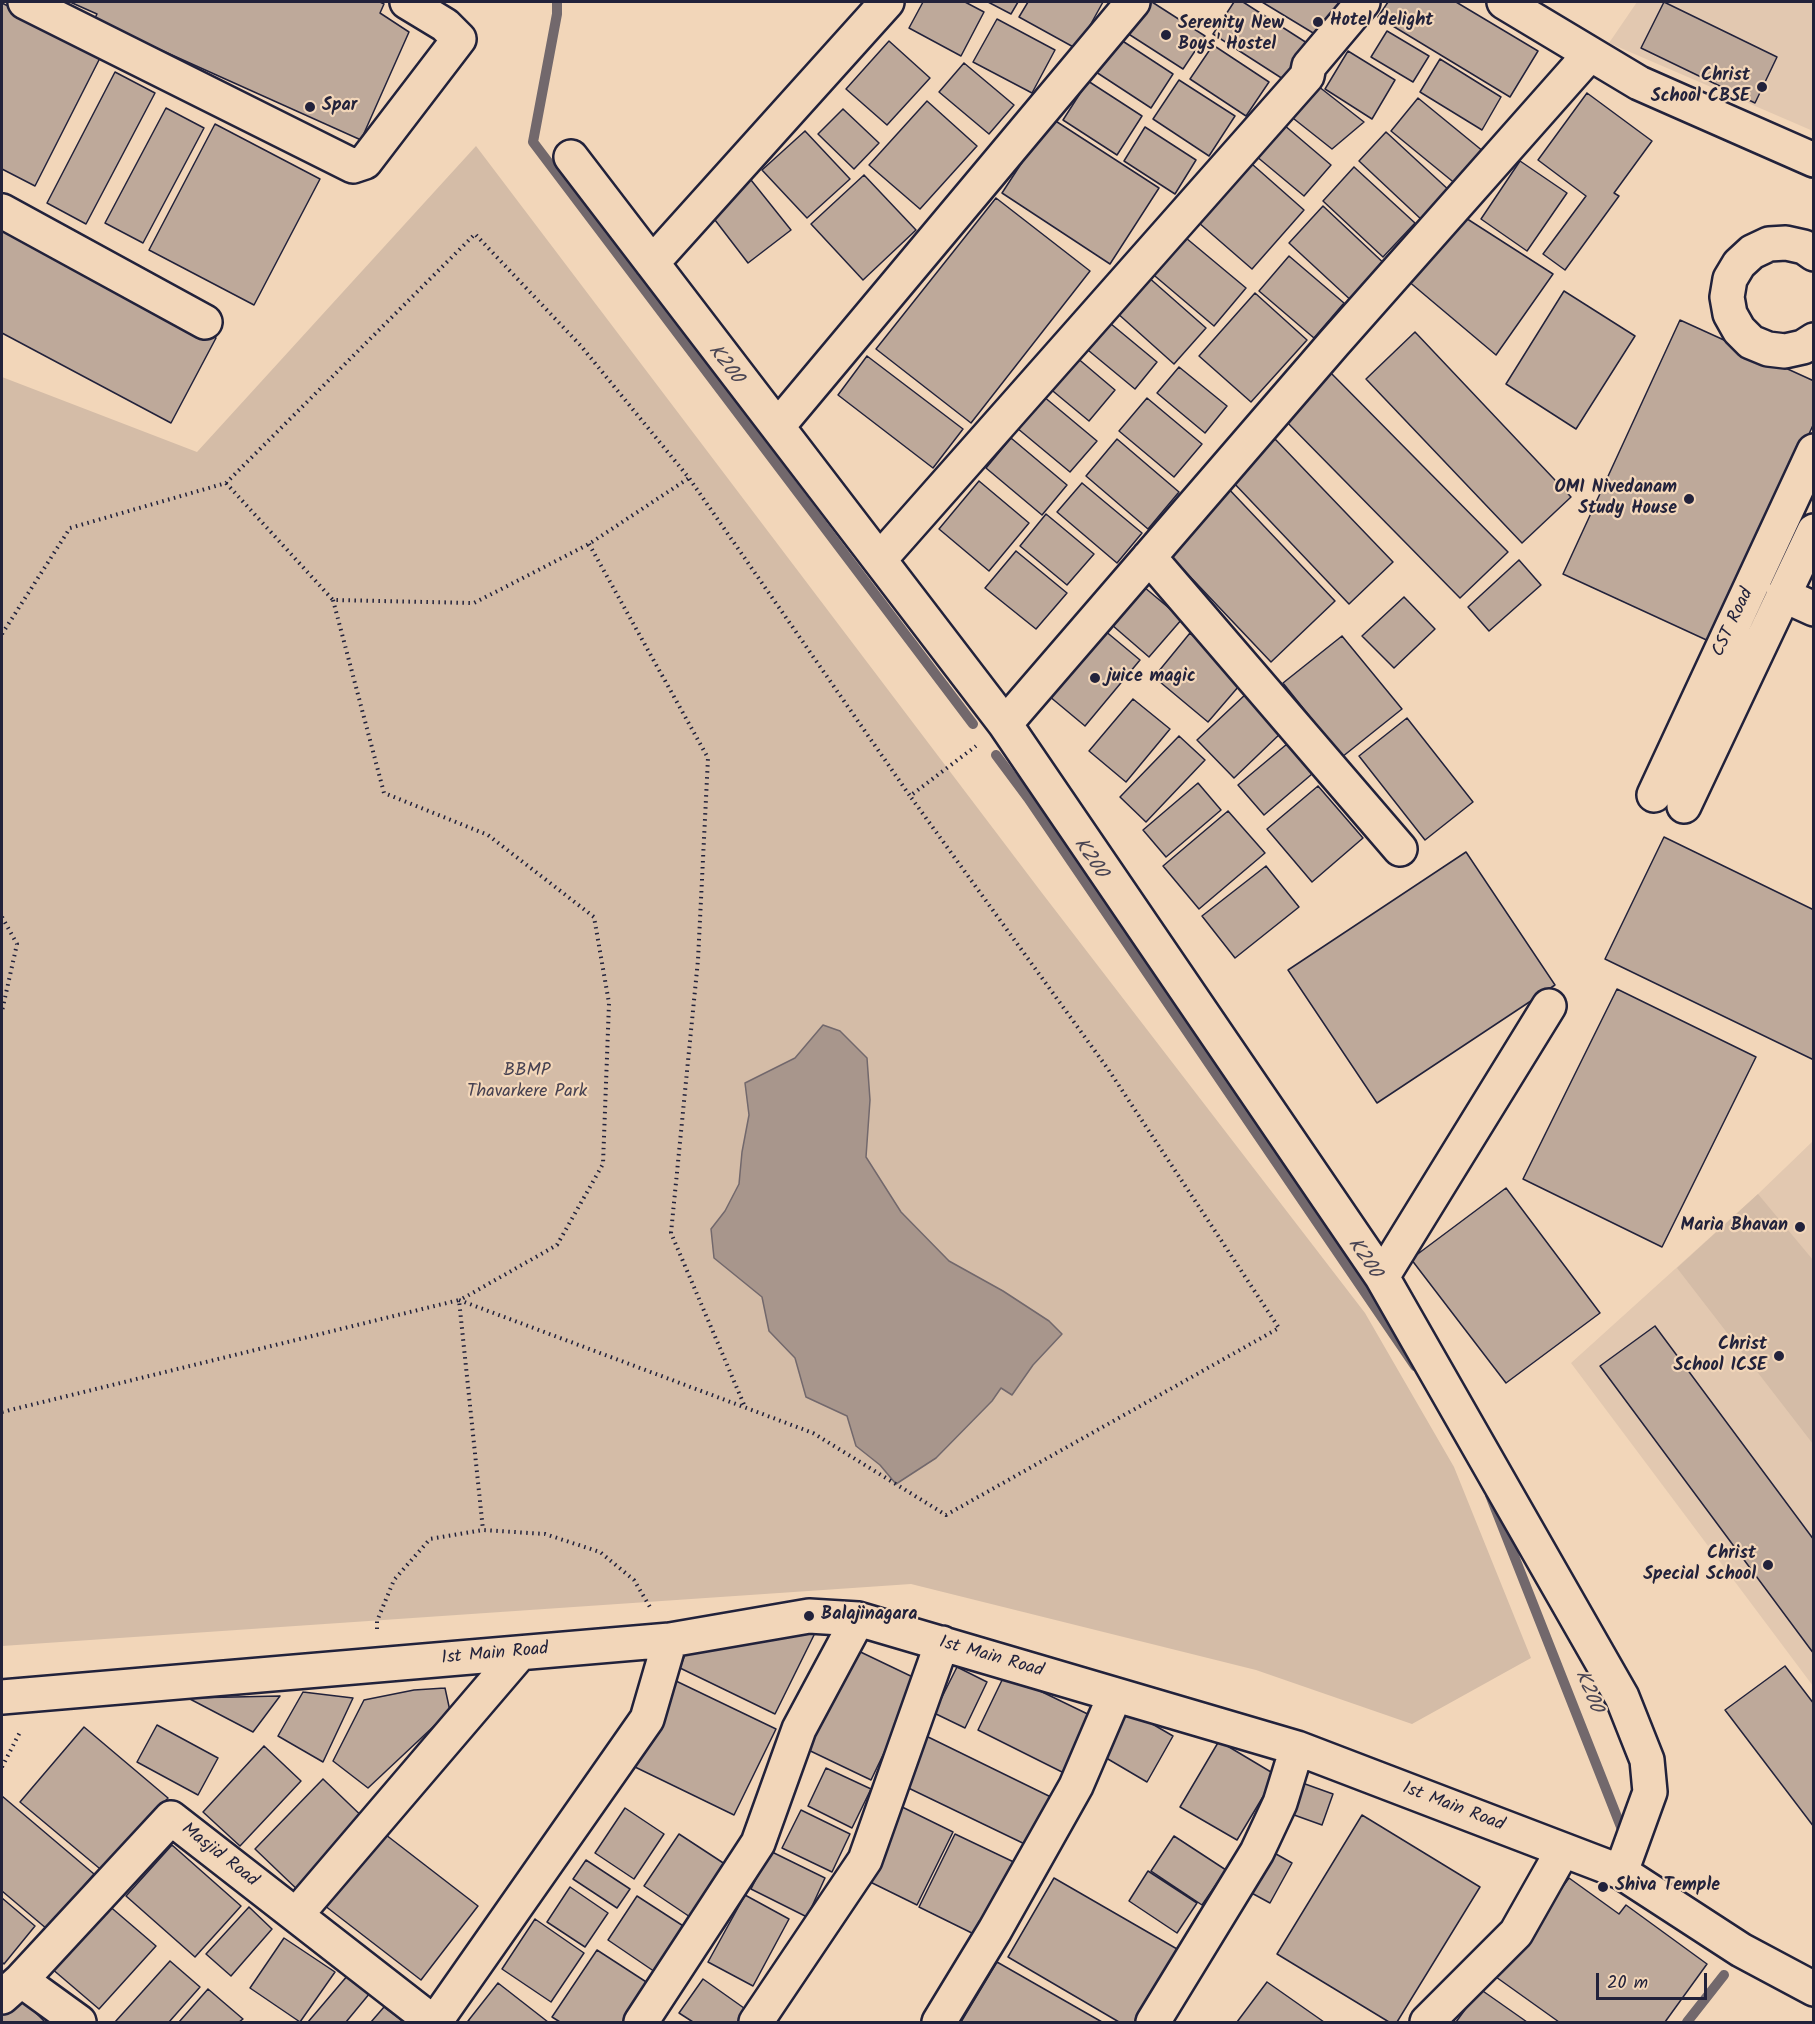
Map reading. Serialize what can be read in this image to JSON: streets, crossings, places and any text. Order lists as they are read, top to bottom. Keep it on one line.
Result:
{"streets":{"street":["CST Road","1st Main Road","Masjid Road"]},"water":["K200"],"parks":["BBMP Thavarkere Park"],"places":["Hotel delight","Serenity New Boys' Hostel","Christ School CBSE","Spar","OMI Nivedanam Study House","juice magic","Maria Bhavan","Christ School ICSE","Christ Special School","Balajinagara","Shiva Temple"],"scale_bar":"20 m"}
